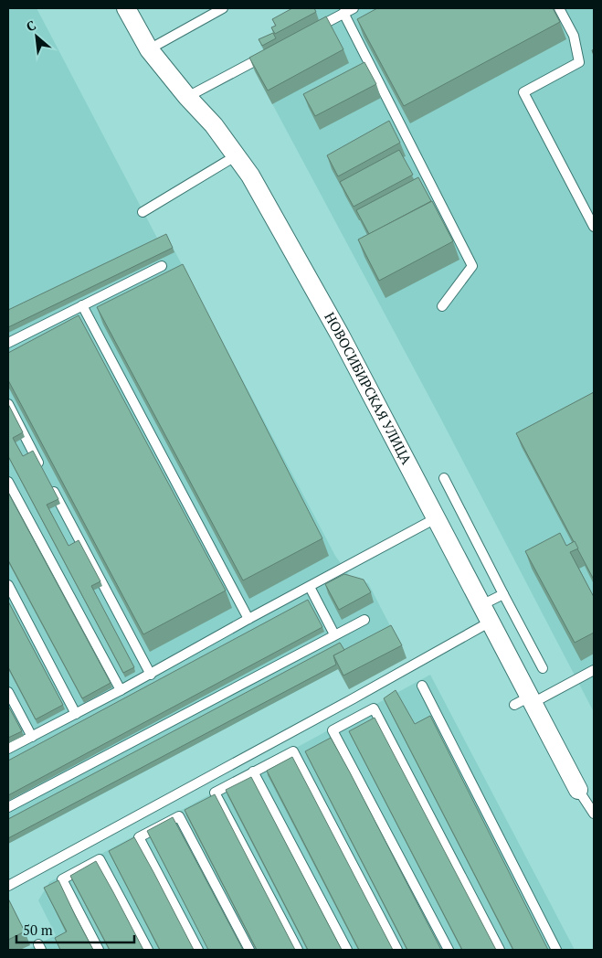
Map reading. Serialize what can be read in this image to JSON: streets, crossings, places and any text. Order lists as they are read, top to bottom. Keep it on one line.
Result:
{"streets":{"street":["НОВОСИБИРСКАЯ УЛИЦА"]},"scale_bar":"50 m","north":"top left"}
